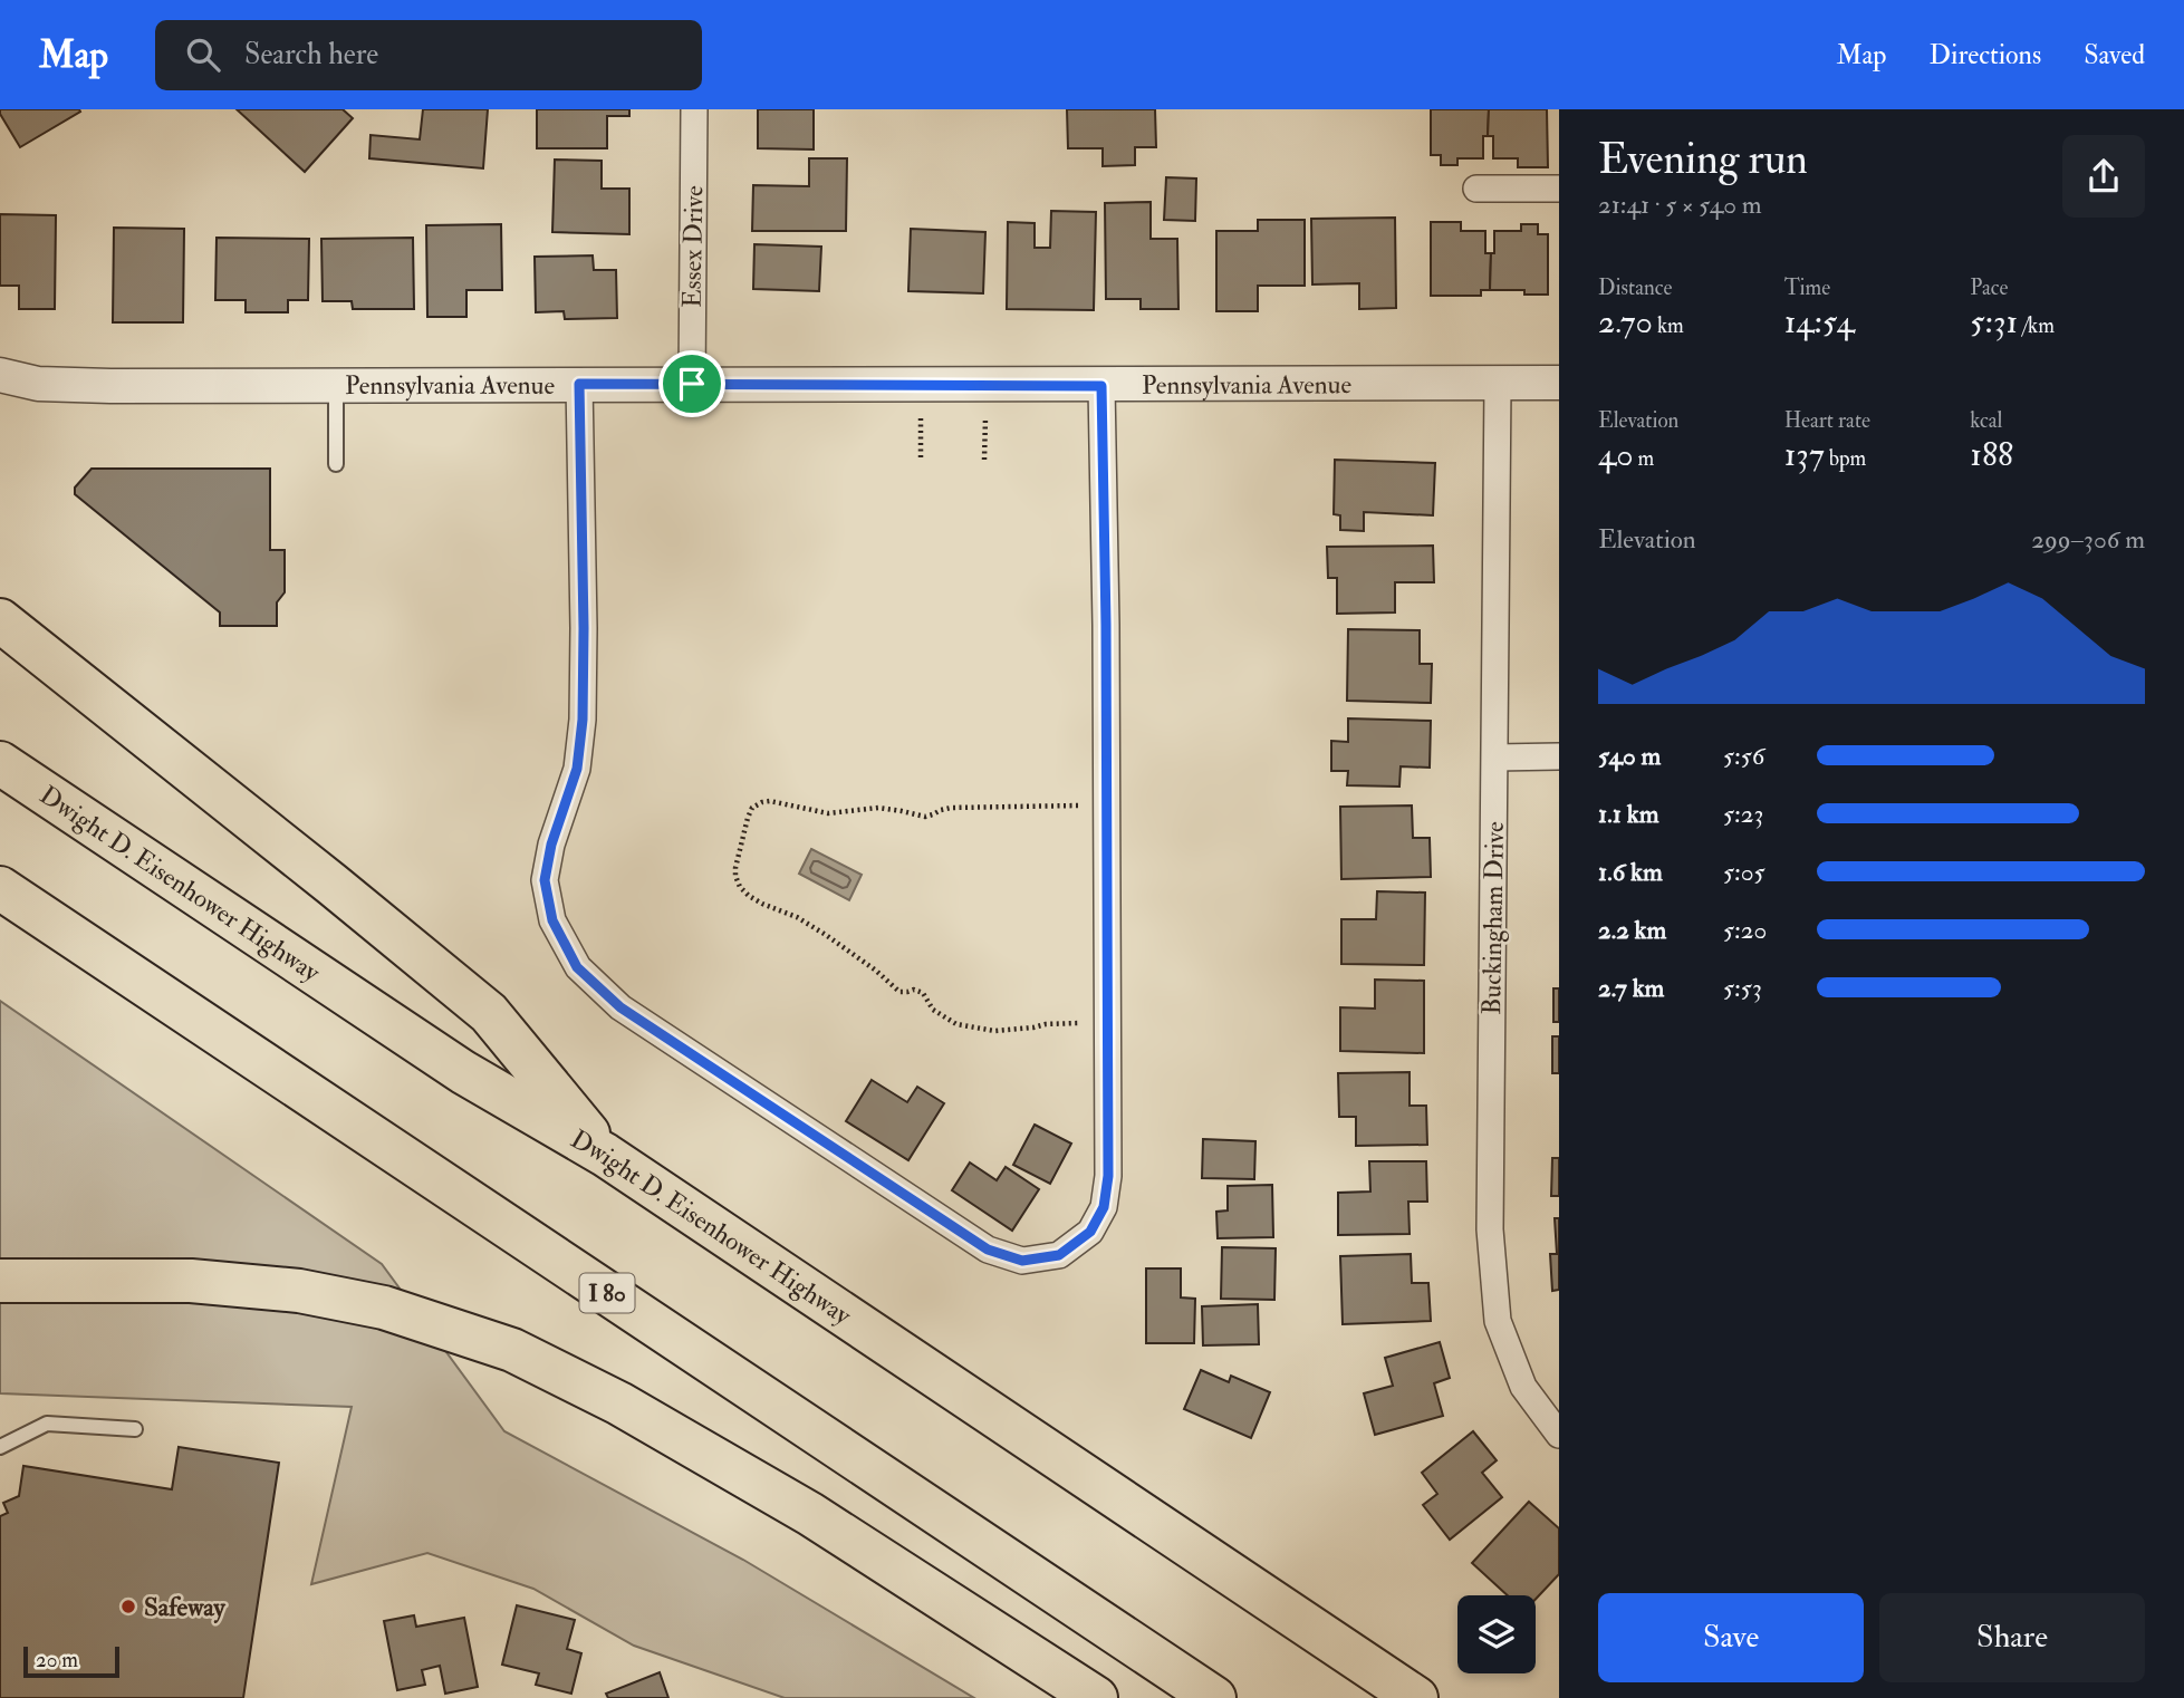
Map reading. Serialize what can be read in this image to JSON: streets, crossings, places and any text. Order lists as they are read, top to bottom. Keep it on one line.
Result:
{"streets":{"highway":["Dwight D. Eisenhower Highway","I 80"],"street":["Essex Drive","Pennsylvania Avenue","Buckingham Drive"]},"crossings":[["Essex Drive","Pennsylvania Avenue"],["Pennsylvania Avenue","Buckingham Drive"]],"places":["Safeway"],"scale_bar":"20 m","page":{"header":"Map","search":"Search here","nav":["Map","Directions","Saved"],"heading":["Evening run","21:41 · 5 × 540 m"],"stats":[["Distance","2.70 km"],["Time","14:54"],["Pace","5:31 /km"],["Elevation","40 m"],["Heart rate","137 bpm"],["kcal","188"]],"chart":["Elevation","299–306 m"],"list":[{"name":"540 m","note":"5:56"},{"name":"1.1 km","note":"5:23"},{"name":"1.6 km","note":"5:05"},{"name":"2.2 km","note":"5:20"},{"name":"2.7 km","note":"5:53"}],"buttons":["Save","Share"],"scale":"20 m"}}
